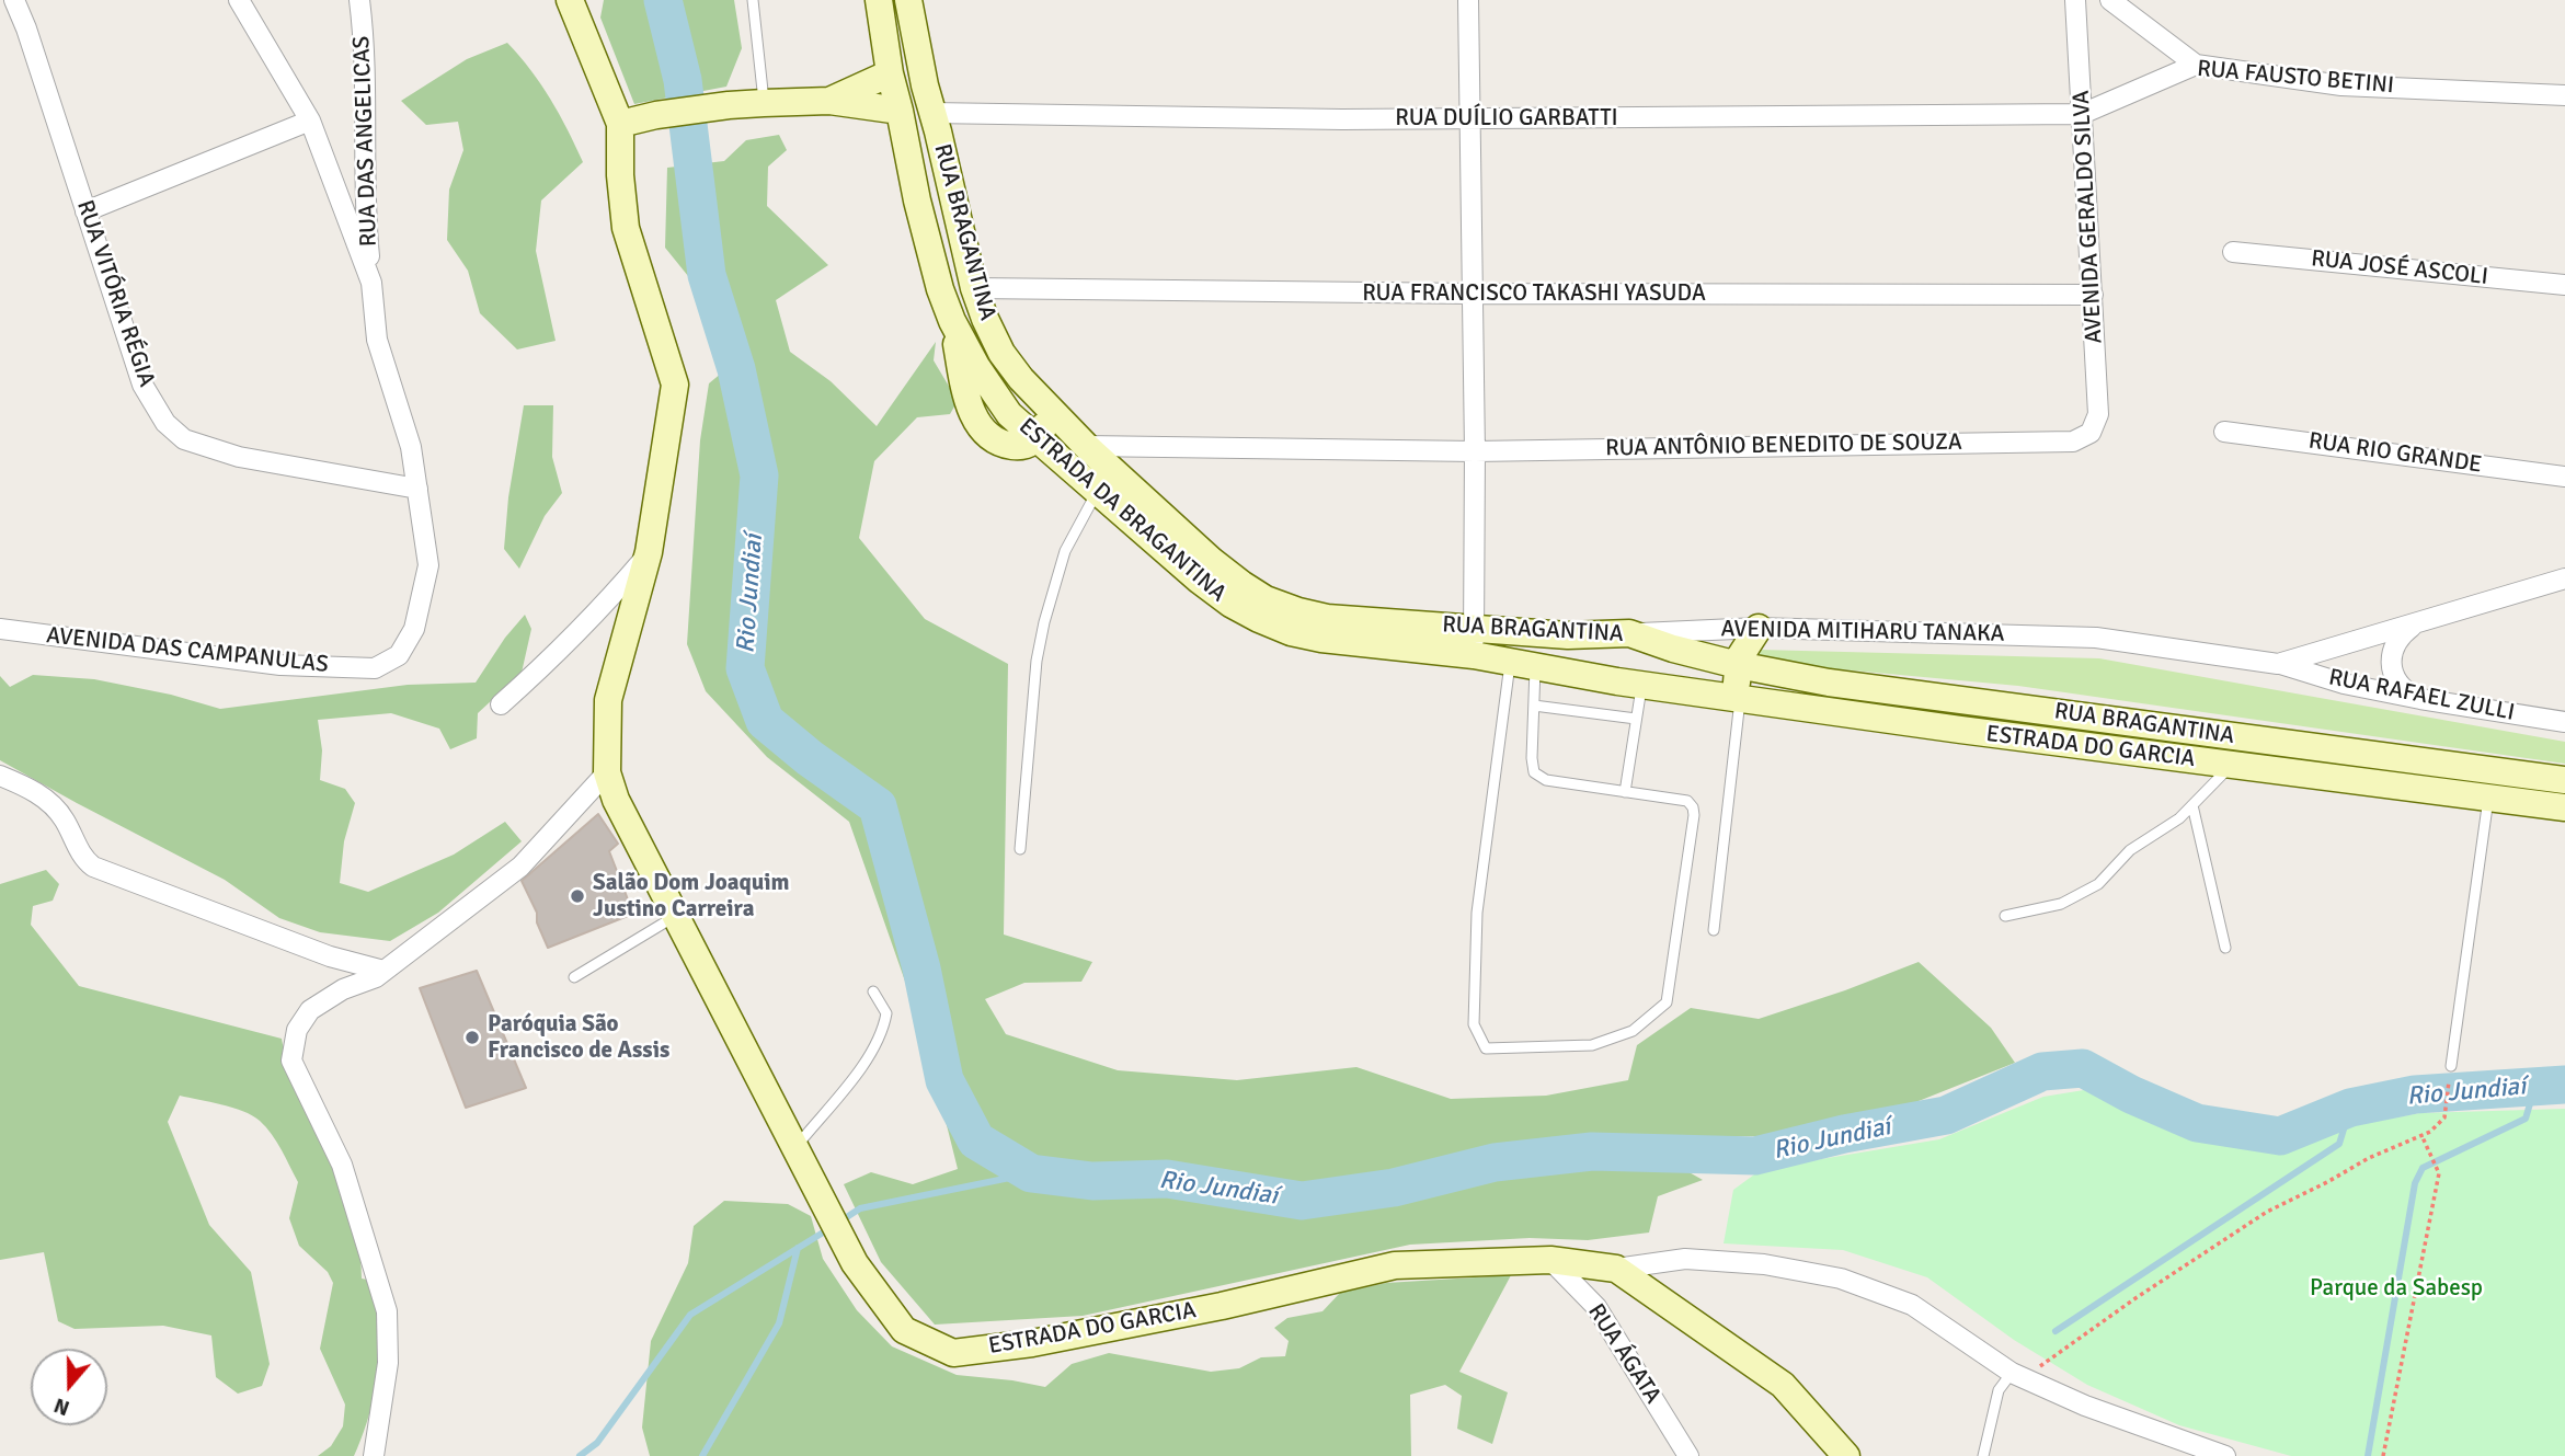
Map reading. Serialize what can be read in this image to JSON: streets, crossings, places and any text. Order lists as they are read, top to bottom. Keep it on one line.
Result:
{"streets":{"main road":["RUA BRAGANTINA","ESTRADA DA BRAGANTINA","ESTRADA DO GARCIA"],"street":["RUA FAUSTO BETINI","RUA DUÍLIO GARBATTI","RUA DAS ANGELICAS","AVENIDA GERALDO SILVA","RUA JOSÉ ASCOLI","RUA VITÓRIA RÉGIA","RUA FRANCISCO TAKASHI YASUDA","RUA ANTÔNIO BENEDITO DE SOUZA","RUA RIO GRANDE","AVENIDA MITIHARU TANAKA","AVENIDA DAS CAMPANULAS","RUA RAFAEL ZULLI","RUA ÁGATA"]},"crossings":[["RUA FAUSTO BETINI","RUA DUÍLIO GARBATTI"],["RUA FAUSTO BETINI","AVENIDA GERALDO SILVA"],["RUA DUÍLIO GARBATTI","AVENIDA GERALDO SILVA"],["RUA DUÍLIO GARBATTI","RUA BRAGANTINA"],["AVENIDA GERALDO SILVA","RUA FRANCISCO TAKASHI YASUDA"],["AVENIDA GERALDO SILVA","RUA ANTÔNIO BENEDITO DE SOUZA"],["RUA BRAGANTINA","RUA FRANCISCO TAKASHI YASUDA"],["RUA BRAGANTINA","RUA ANTÔNIO BENEDITO DE SOUZA"],["RUA BRAGANTINA","ESTRADA DA BRAGANTINA"],["RUA BRAGANTINA","AVENIDA MITIHARU TANAKA"],["RUA VITÓRIA RÉGIA","AVENIDA DAS CAMPANULAS"],["ESTRADA DA BRAGANTINA","ESTRADA DO GARCIA"],["AVENIDA MITIHARU TANAKA","RUA RAFAEL ZULLI"],["ESTRADA DO GARCIA","RUA ÁGATA"]],"water":["Rio Jundiaí"],"parks":["Parque da Sabesp"],"places":["Salão Dom Joaquim Justino Carreira","Paróquia São Francisco de Assis"],"north":"bottom"}
